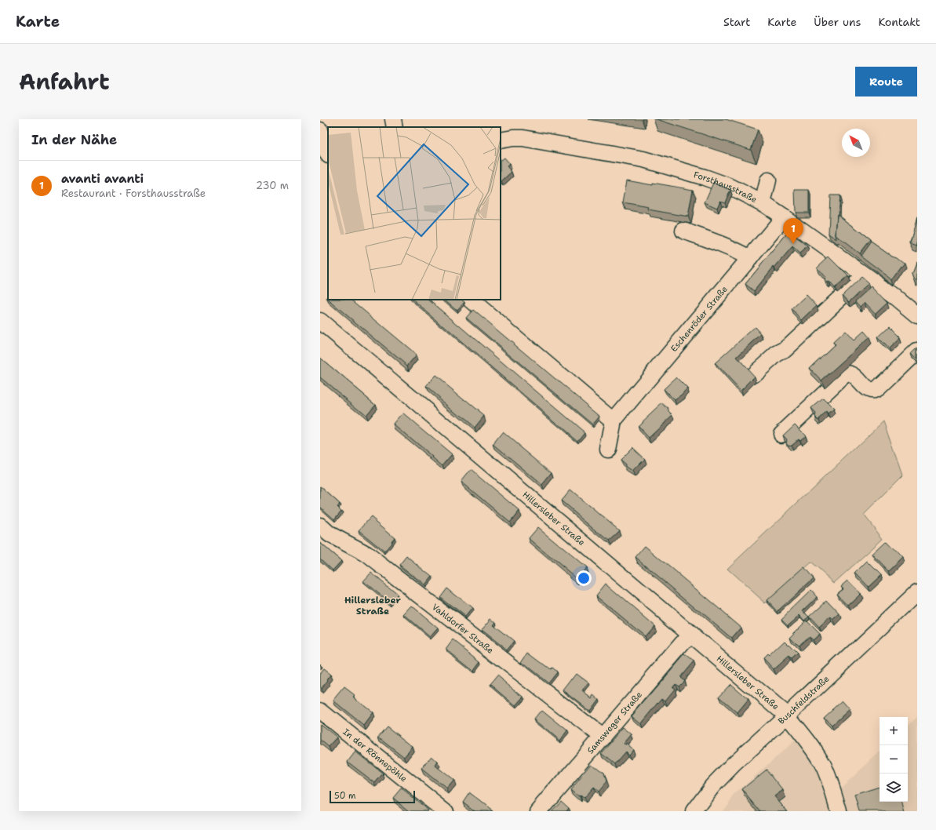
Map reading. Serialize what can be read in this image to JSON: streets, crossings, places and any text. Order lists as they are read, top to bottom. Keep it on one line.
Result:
{"streets":{"street":["Forsthausstraße","Eschenröder Straße","Hillersleber Straße","Vahldorfer Straße","Buschfeldstraße","Samsweger Straße","In der Rönnepöhle"]},"crossings":[["Forsthausstraße","Eschenröder Straße"],["Hillersleber Straße","Buschfeldstraße"],["Hillersleber Straße","Samsweger Straße"],["Vahldorfer Straße","Samsweger Straße"]],"districts":["Hillersleber Straße"],"scale_bar":"50 m","north":"top left","page":{"header":"Karte","nav":["Start","Karte","Über uns","Kontakt"],"title":"Anfahrt","buttons":"Route","heading":"In der Nähe","list":[{"mark":"1","name":"avanti avanti","note":"Restaurant · Forsthausstraße","value":"230 m"}],"pins":"1","map_buttons":["+","−"],"scale":"50 m"}}
